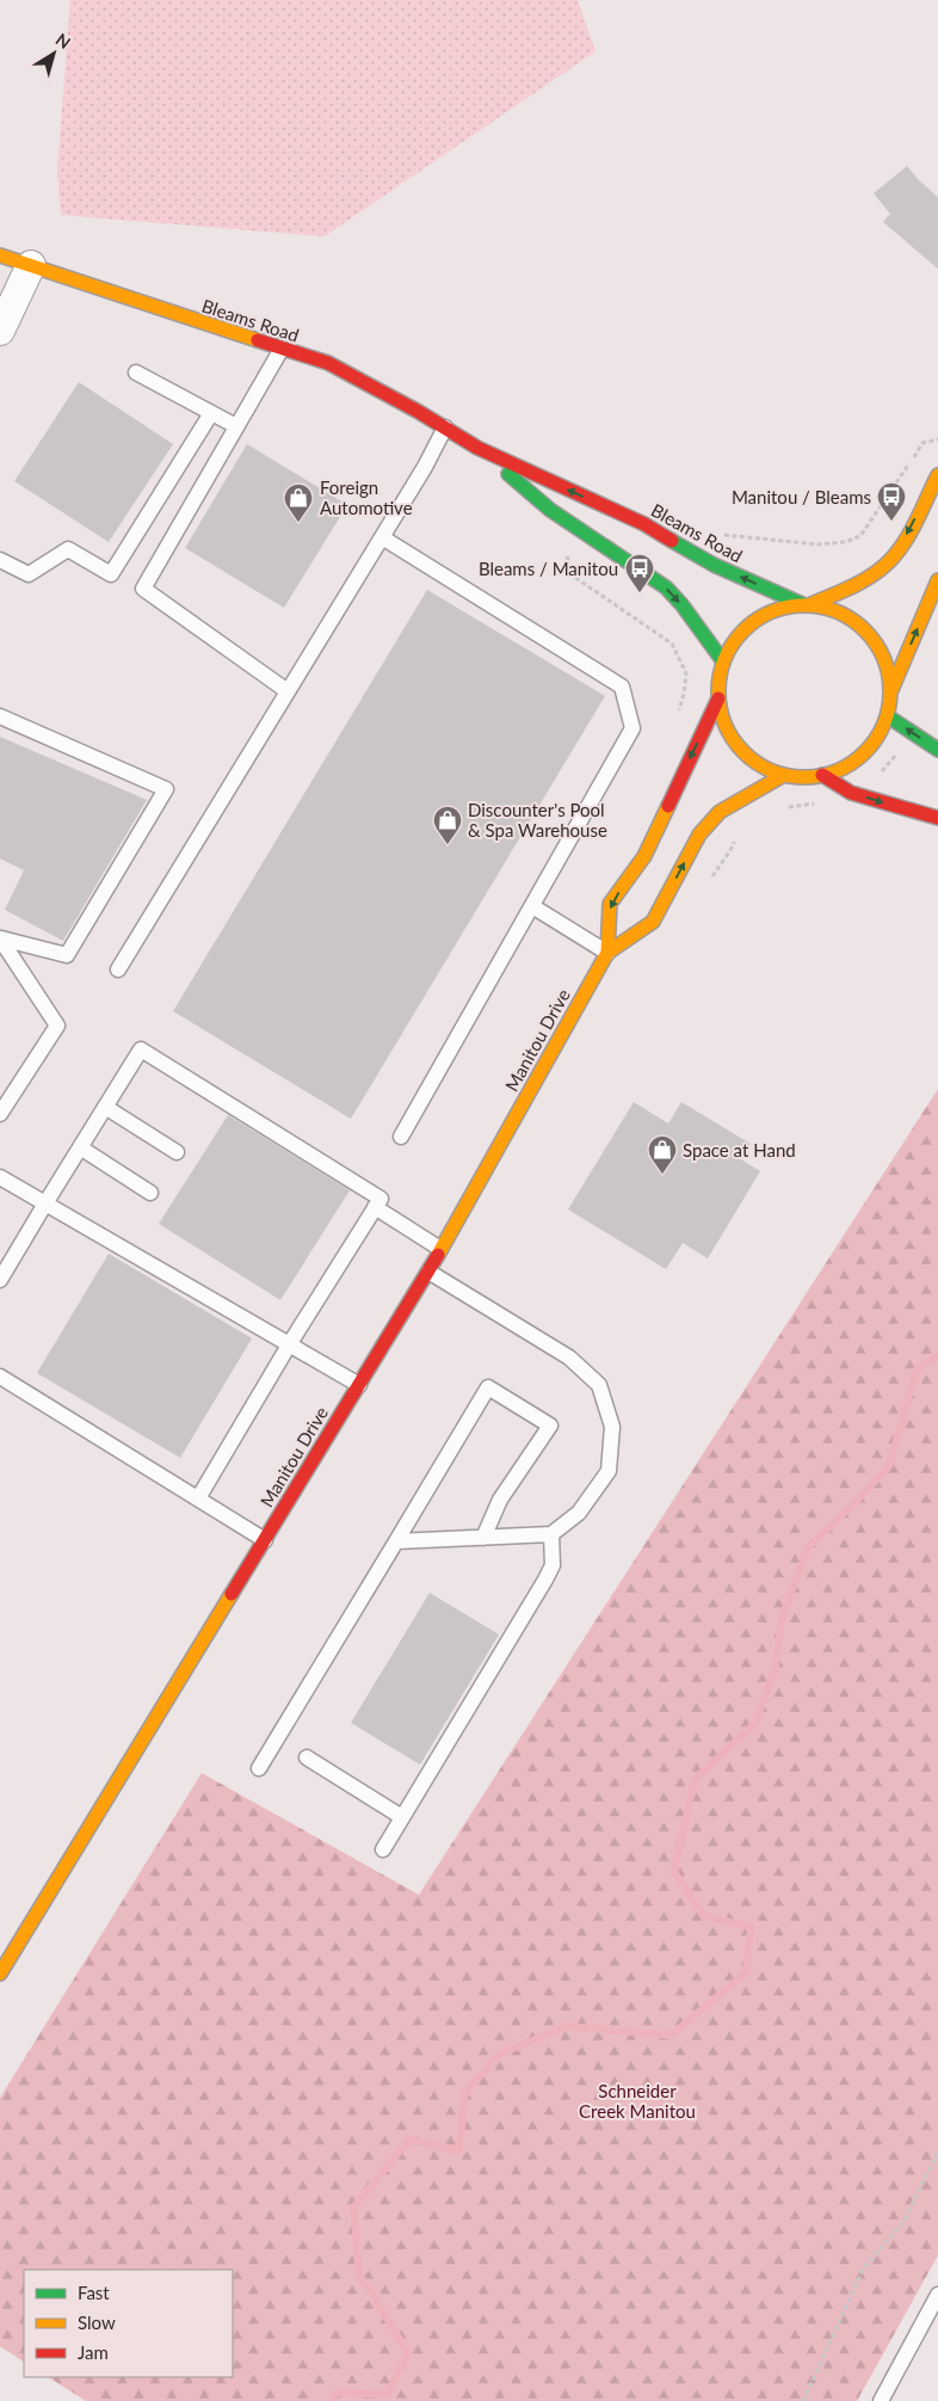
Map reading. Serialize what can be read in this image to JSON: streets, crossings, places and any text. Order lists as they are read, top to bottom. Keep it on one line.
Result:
{"streets":{"main road":["Bleams Road","Manitou Drive"]},"crossings":[["Bleams Road","Manitou Drive"]],"parks":["Schneider Creek Manitou"],"places":{"bus stop":["Manitou / Bleams","Bleams / Manitou"],"shop":["Foreign Automotive","Discounter's Pool & Spa Warehouse","Space at Hand"]},"legend":["Fast","Slow","Jam"],"north":"top right"}
